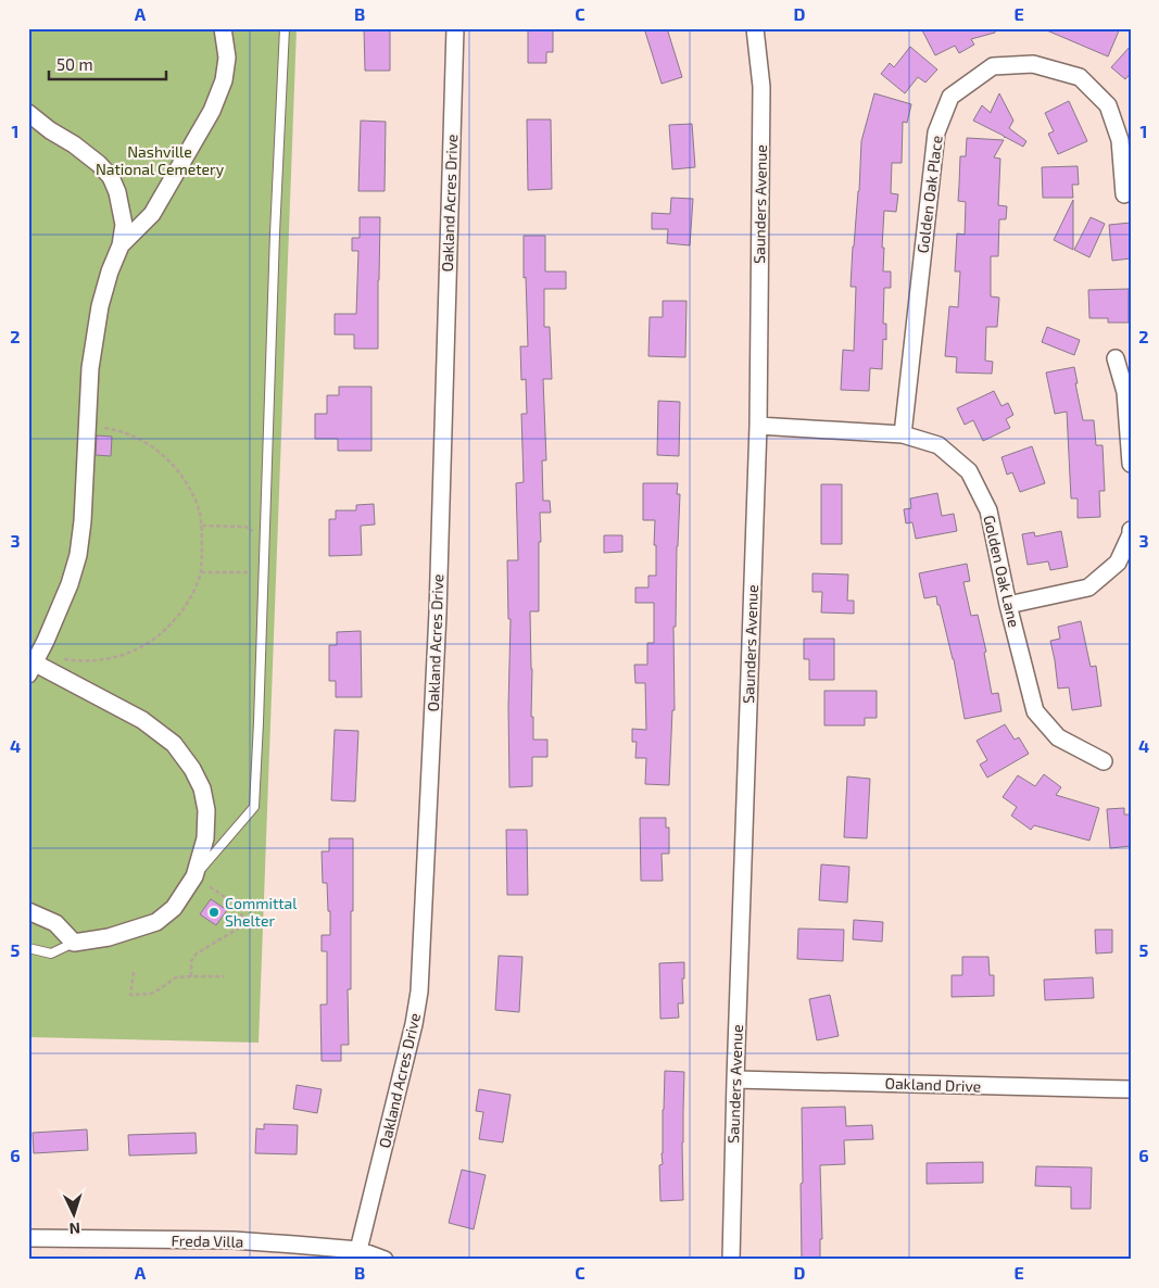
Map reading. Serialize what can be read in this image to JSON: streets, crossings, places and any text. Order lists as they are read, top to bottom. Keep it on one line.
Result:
{"streets":{"street":["Golden Oak Place","Oakland Acres Drive","Saunders Avenue","Golden Oak Lane","Oakland Drive","Freda Villa"]},"crossings":[["Golden Oak Place","Golden Oak Lane"],["Oakland Acres Drive","Freda Villa"],["Saunders Avenue","Golden Oak Lane"],["Saunders Avenue","Oakland Drive"]],"parks":["Nashville National Cemetery"],"places":["Committal Shelter"],"scale_bar":"50 m","north":"bottom","grid":{"columns":["A","B","C","D","E"],"rows":["1","2","3","4","5","6"]}}
